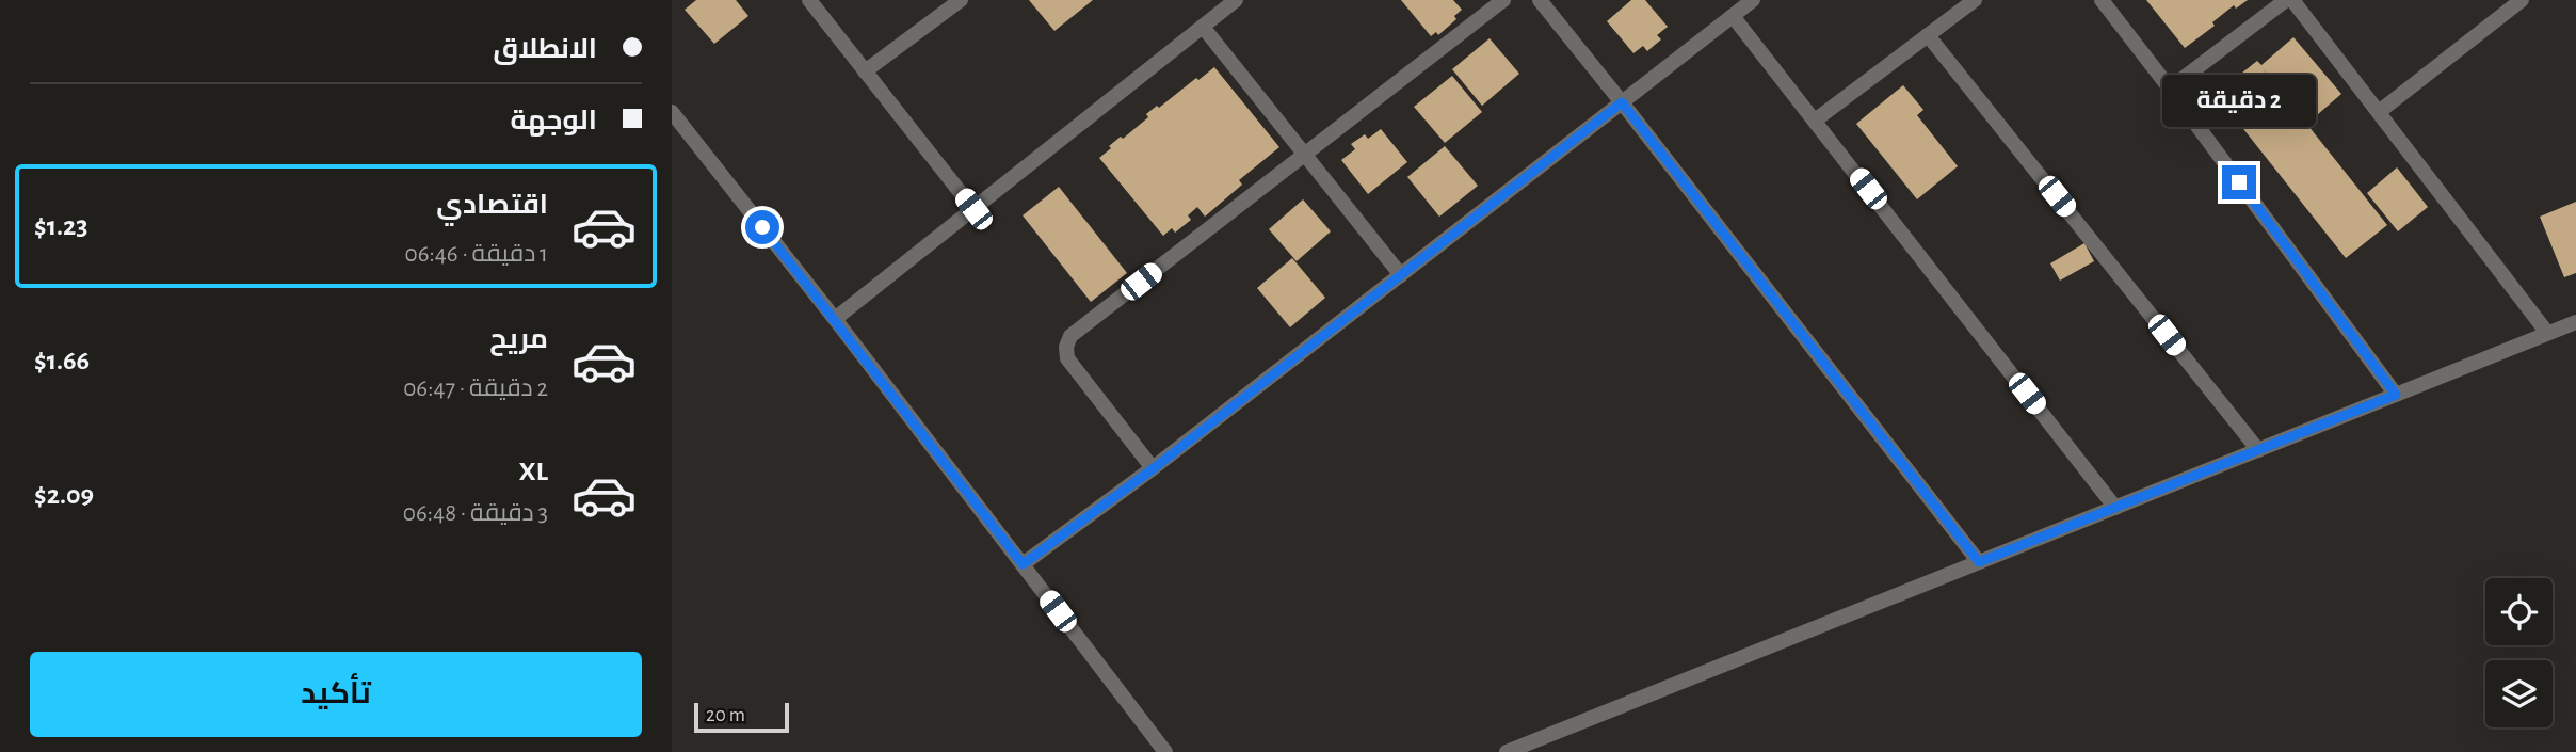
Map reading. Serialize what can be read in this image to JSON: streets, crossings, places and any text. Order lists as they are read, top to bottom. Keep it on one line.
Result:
{"scale_bar":"20 m","page":{"banner":["الانطلاق","الوجهة"],"bubble":"2 دقيقة","list":[{"name":"اقتصادي","note":"1 دقيقة · 06:46","value":"$1.23"},{"name":"مريح","note":"2 دقيقة · 06:47","value":"$1.66"},{"name":"XL","note":"3 دقيقة · 06:48","value":"$2.09"}],"buttons":"تأكيد","scale":"20 m"}}
